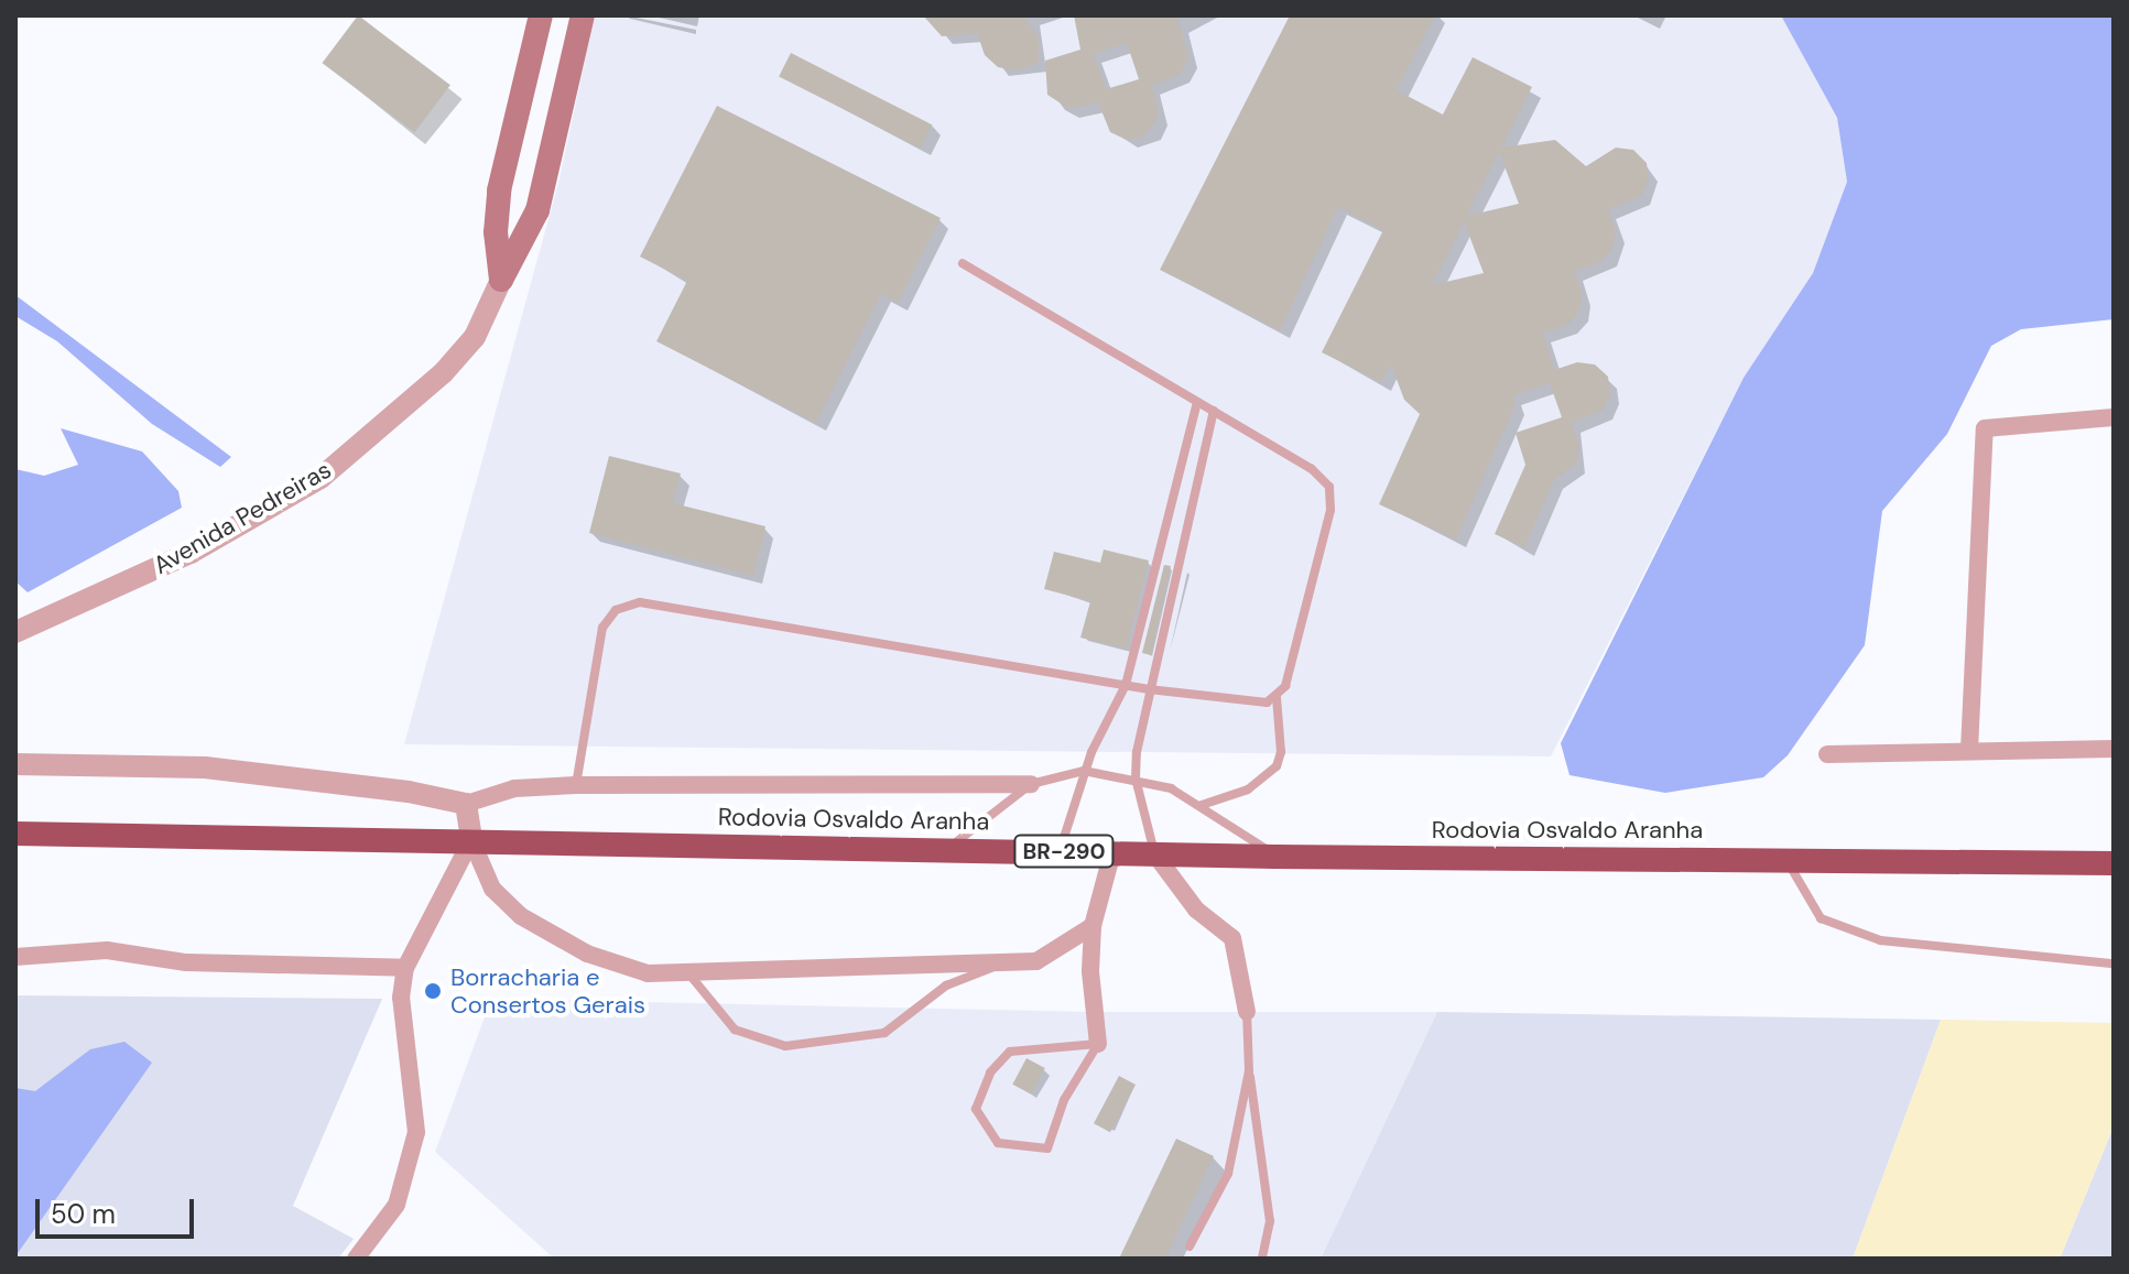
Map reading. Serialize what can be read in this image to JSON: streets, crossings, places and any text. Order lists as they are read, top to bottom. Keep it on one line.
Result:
{"streets":{"highway":["Rodovia Osvaldo Aranha","BR-290"],"main road":["Avenida Pedreiras"]},"places":["Borracharia e Consertos Gerais"],"scale_bar":"50 m"}
